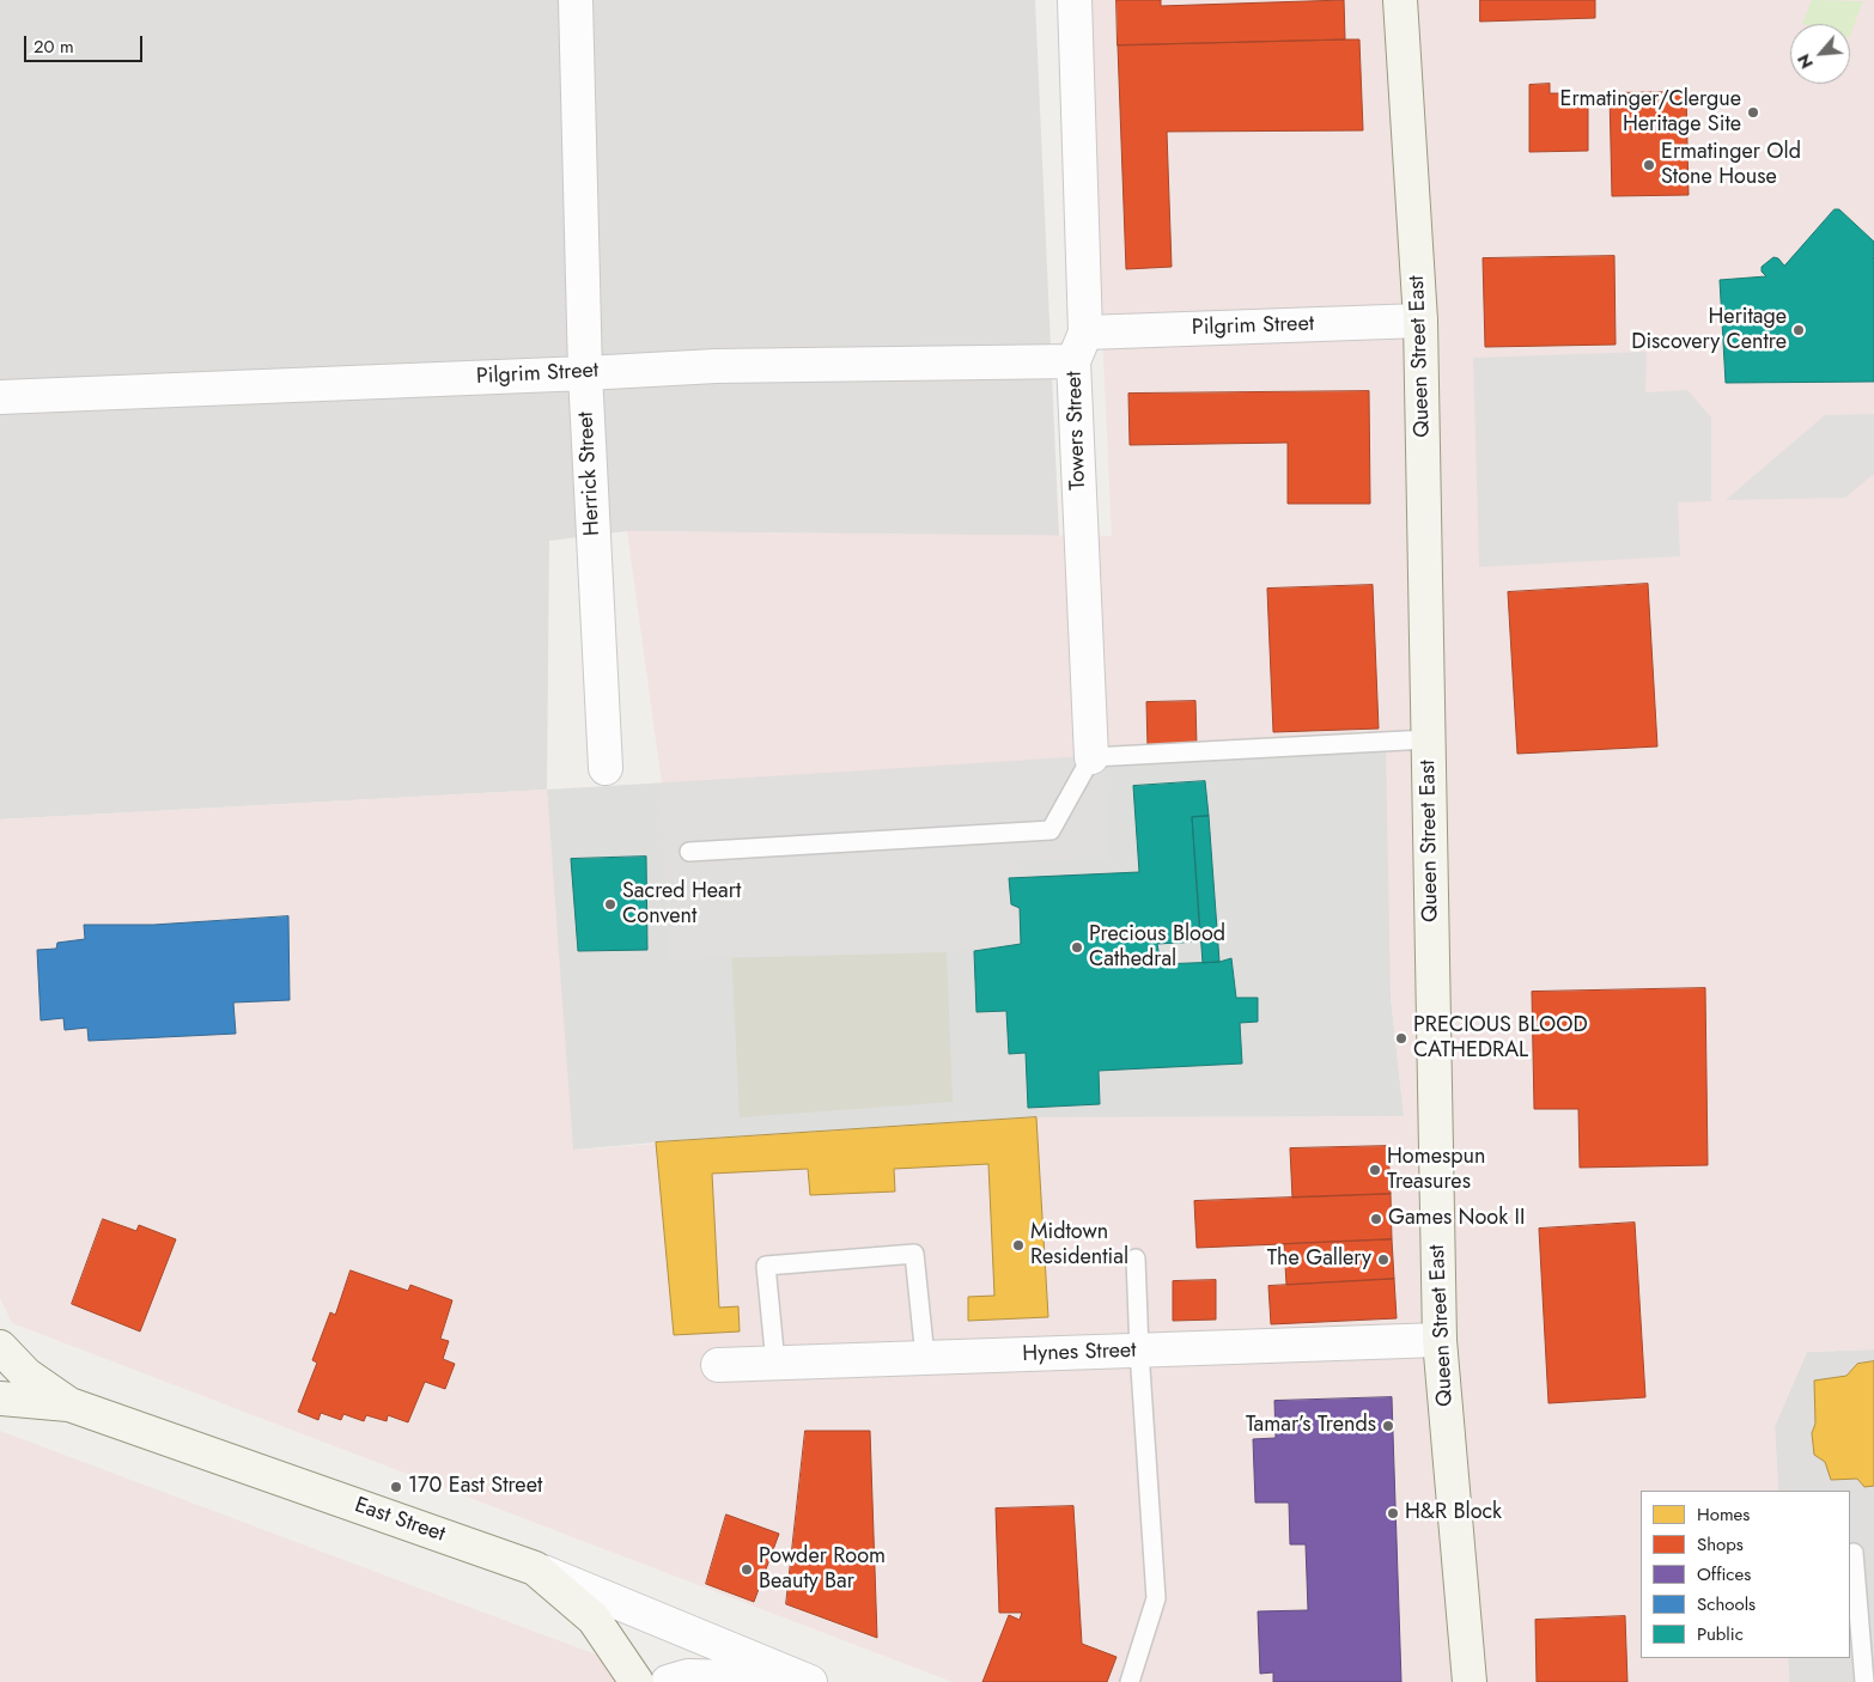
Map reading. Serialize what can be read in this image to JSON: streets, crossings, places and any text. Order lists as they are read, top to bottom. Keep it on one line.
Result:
{"streets":{"main road":["Queen Street East","East Street"],"street":["Pilgrim Street","Towers Street","Herrick Street","Hynes Street"]},"crossings":[["Pilgrim Street","Queen Street East"],["Pilgrim Street","Towers Street"],["Pilgrim Street","Herrick Street"],["Queen Street East","Hynes Street"]],"places":["Ermatinger/Clergue Heritage Site","Ermatinger Old Stone House","Heritage Discovery Centre","Sacred Heart Convent","Precious Blood Cathedral","PRECIOUS BLOOD CATHEDRAL","Homespun Treasures","Games Nook II","Midtown Residential","The Gallery","Tamar’s Trends","170 East Street","H&R Block","Powder Room Beauty Bar"],"legend":["Homes","Shops","Offices","Schools","Public"],"scale_bar":"20 m","north":"bottom left"}
